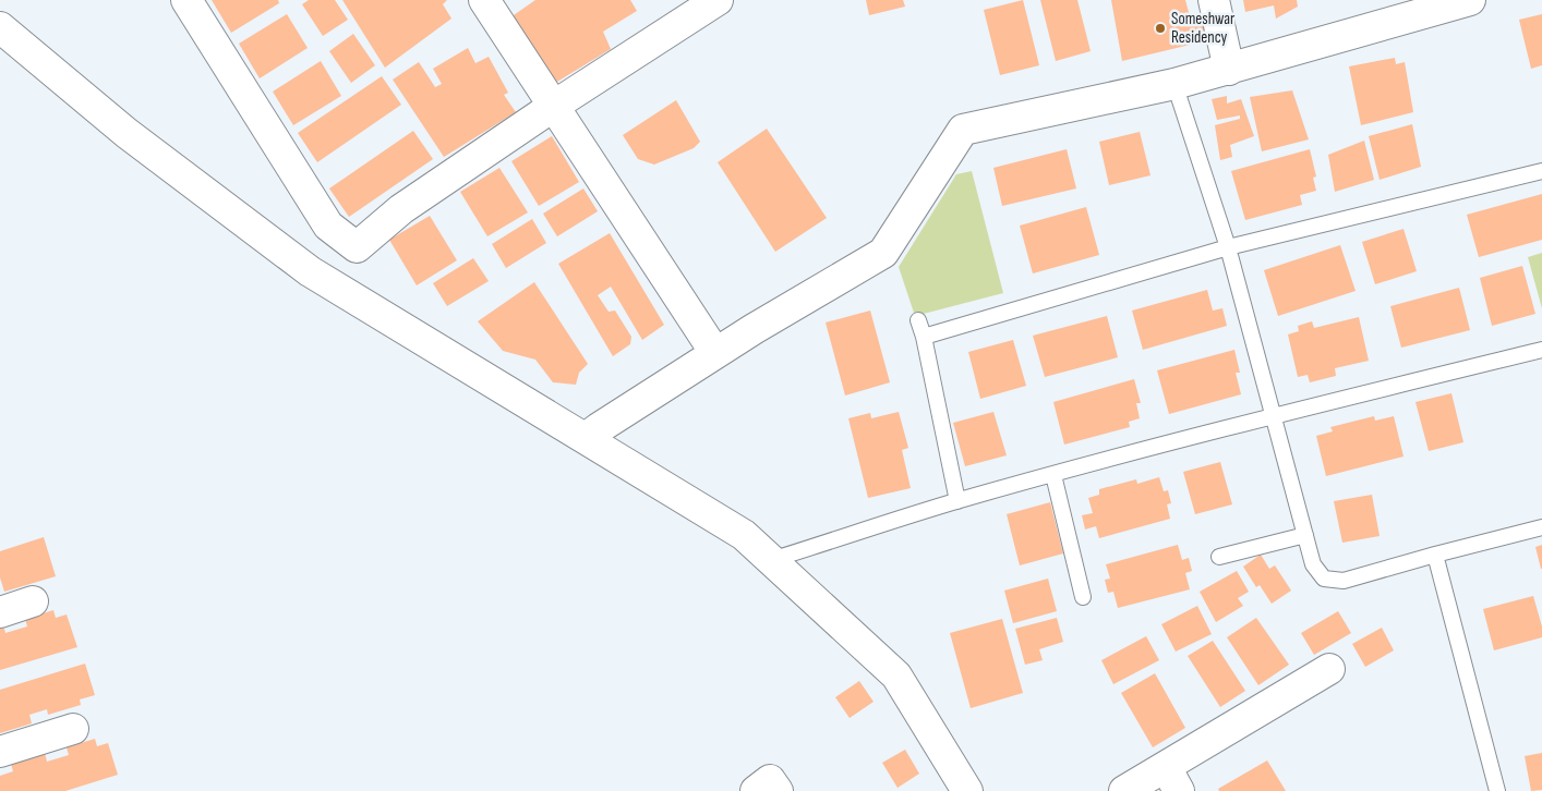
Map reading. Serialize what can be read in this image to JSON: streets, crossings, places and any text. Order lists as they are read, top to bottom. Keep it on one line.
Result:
{"places":["Someshwar Residency"]}
